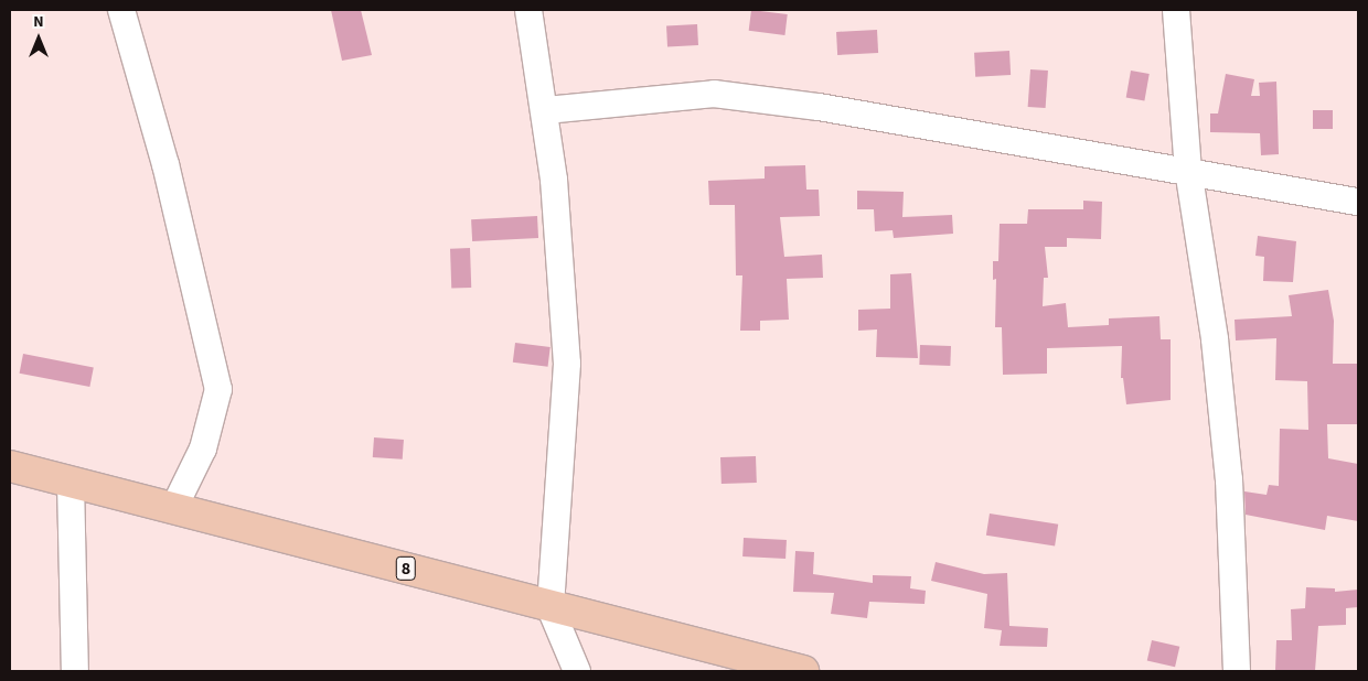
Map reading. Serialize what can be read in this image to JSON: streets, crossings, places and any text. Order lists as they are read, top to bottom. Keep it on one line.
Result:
{"streets":{"main road":["8"]},"north":"top"}
